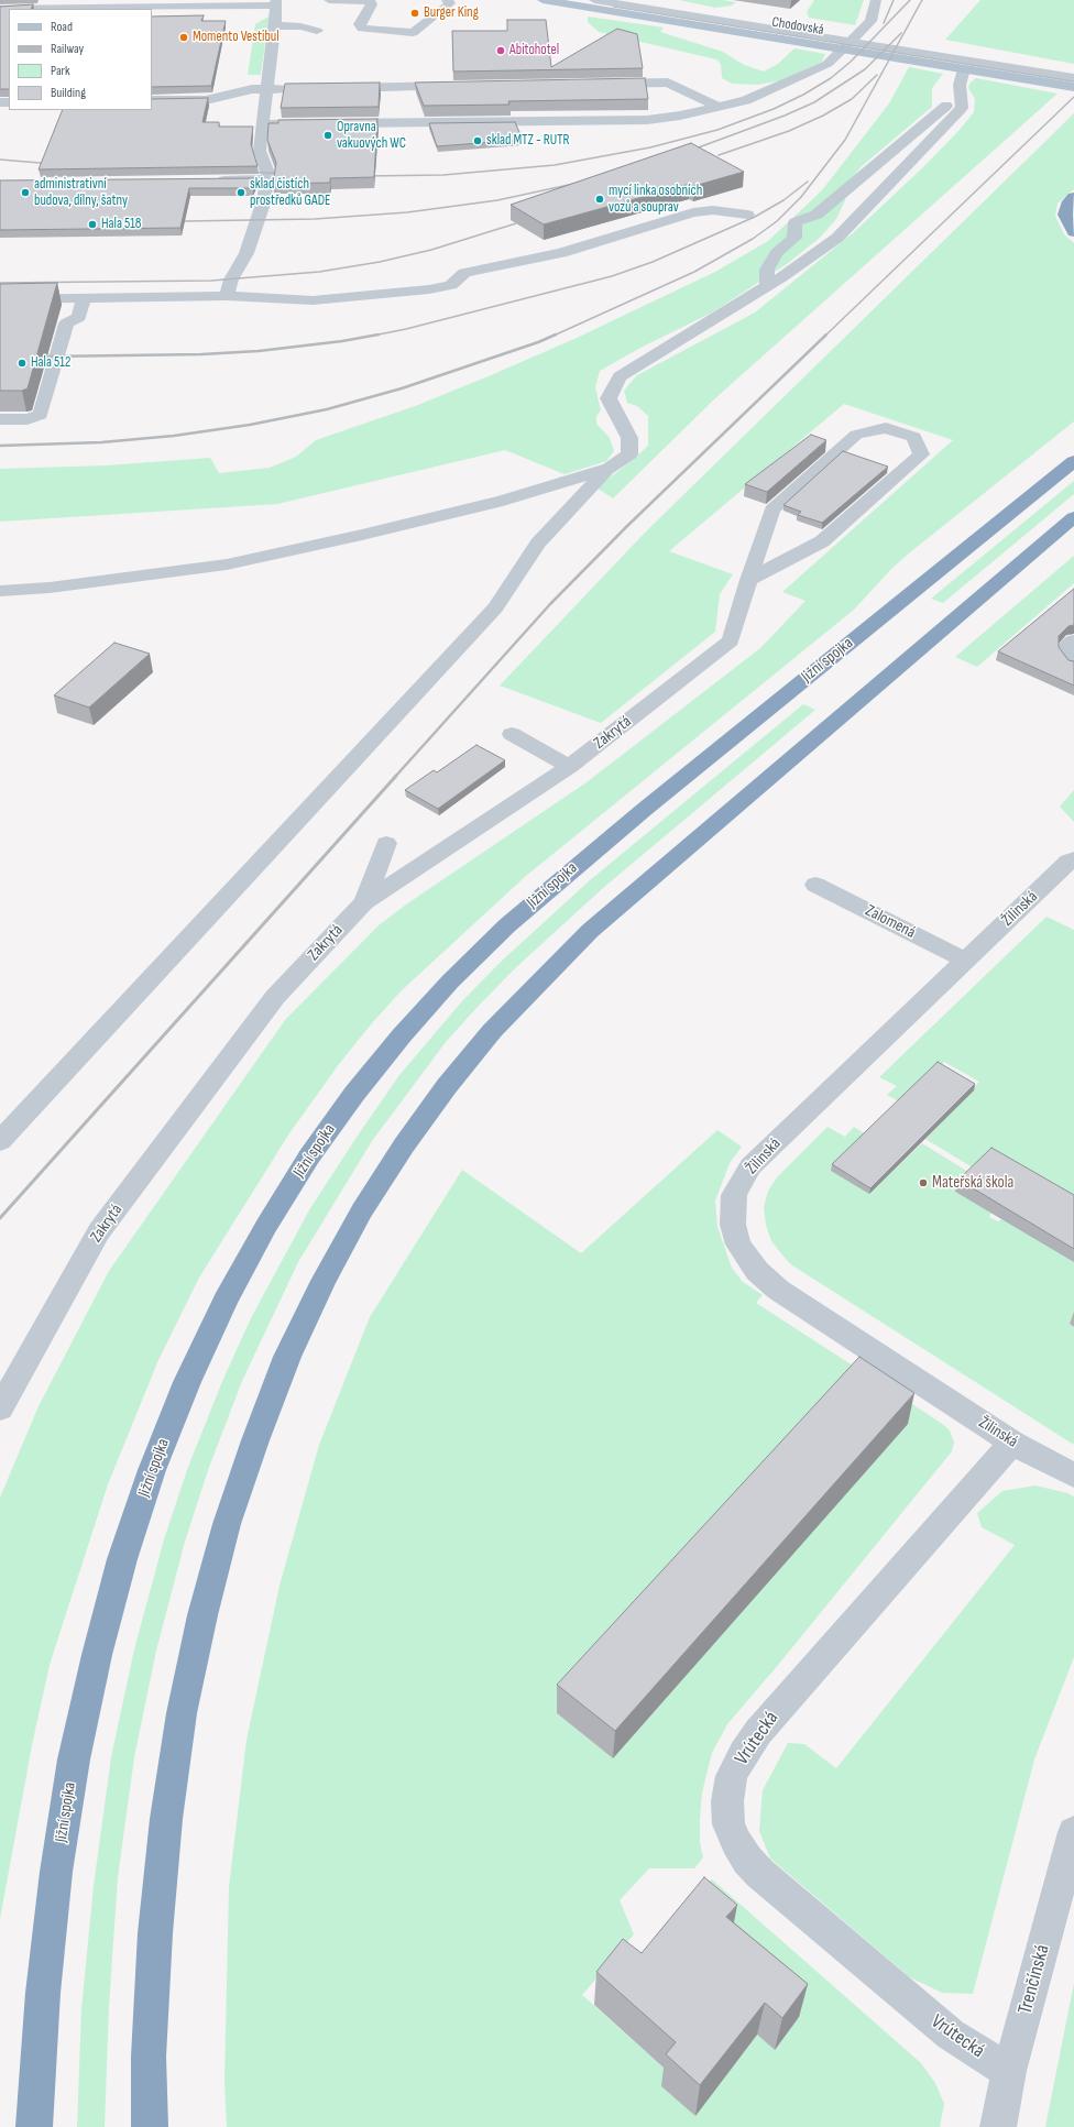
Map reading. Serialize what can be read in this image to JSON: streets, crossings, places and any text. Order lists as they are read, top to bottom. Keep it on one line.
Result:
{"streets":{"highway":["Jižní spojka"],"main road":["Chodovská"],"street":["Zakrytá","Žilinská","Zalomená","Vrútecká","Trenčínská"]},"crossings":[["Žilinská","Zalomená"],["Žilinská","Vrútecká"],["Vrútecká","Trenčínská"]],"places":["Burger King","Momento Vestibul","Abitohotel","Opravna vakuových WC","sklad MTZ - RUTR","administrativní budova, dílny, šatny","sklad čistích prostředků GADE","mycí linka osobních vozů a souprav","Hala 518","Hala 512","Mateřská škola"],"legend":["Road","Railway","Park","Building"]}
